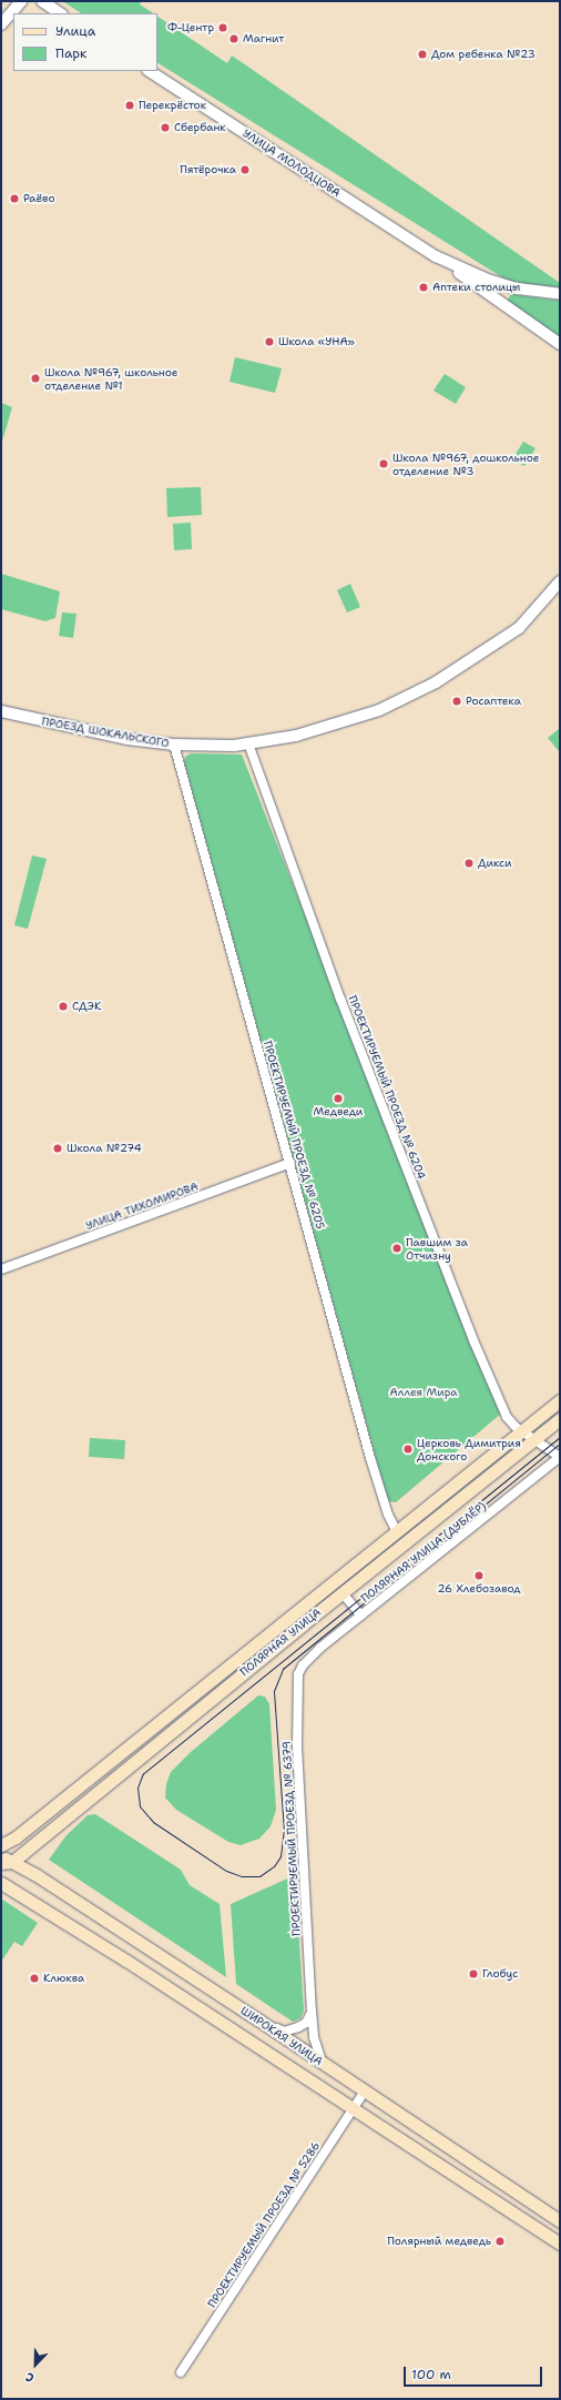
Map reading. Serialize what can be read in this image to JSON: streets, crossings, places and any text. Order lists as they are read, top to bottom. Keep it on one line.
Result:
{"streets":{"main road":["ПОЛЯРНАЯ УЛИЦА","ШИРОКАЯ УЛИЦА"],"street":["УЛИЦА МОЛОДЦОВА","ПРОЕЗД ШОКАЛЬСКОГО","ПРОЕКТИРУЕМЫЙ ПРОЕЗД № 6204","ПРОЕКТИРУЕМЫЙ ПРОЕЗД № 6205","УЛИЦА ТИХОМИРОВА","ПОЛЯРНАЯ УЛИЦА (ДУБЛЁР)","ПРОЕКТИРУЕМЫЙ ПРОЕЗД № 6379","ПРОЕКТИРУЕМЫЙ ПРОЕЗД № 5286"]},"crossings":[["ПРОЕЗД ШОКАЛЬСКОГО","ПРОЕКТИРУЕМЫЙ ПРОЕЗД № 6204"],["ПРОЕЗД ШОКАЛЬСКОГО","ПРОЕКТИРУЕМЫЙ ПРОЕЗД № 6205"],["ПРОЕКТИРУЕМЫЙ ПРОЕЗД № 6204","ПОЛЯРНАЯ УЛИЦА (ДУБЛЁР)"],["ПРОЕКТИРУЕМЫЙ ПРОЕЗД № 6204","ПОЛЯРНАЯ УЛИЦА"],["ПРОЕКТИРУЕМЫЙ ПРОЕЗД № 6205","УЛИЦА ТИХОМИРОВА"],["ПРОЕКТИРУЕМЫЙ ПРОЕЗД № 6205","ПОЛЯРНАЯ УЛИЦА"],["ПОЛЯРНАЯ УЛИЦА (ДУБЛЁР)","ПРОЕКТИРУЕМЫЙ ПРОЕЗД № 6379"],["ПОЛЯРНАЯ УЛИЦА","ШИРОКАЯ УЛИЦА"],["ПРОЕКТИРУЕМЫЙ ПРОЕЗД № 6379","ШИРОКАЯ УЛИЦА"],["ШИРОКАЯ УЛИЦА","ПРОЕКТИРУЕМЫЙ ПРОЕЗД № 5286"]],"parks":["Аллея Мира"],"places":["Ф-Центр","Магнит","Дом ребенка №23","Перекрёсток","Сбербанк","Пятёрочка","Раёво","Аптеки столицы","Школа «УНА»","Школа №967, школьное отделение №1","Школа №967, дошкольное отделение №3","Росаптека","Дикси","СДЭК","Медведи","Школа №274","Павшим за Отчизну","Церковь Димитрия Донского","26 Хлебозавод","Глобус","Клюква","Полярный медведь"],"legend":["Улица","Парк"],"scale_bar":"100 m","north":"bottom left"}
